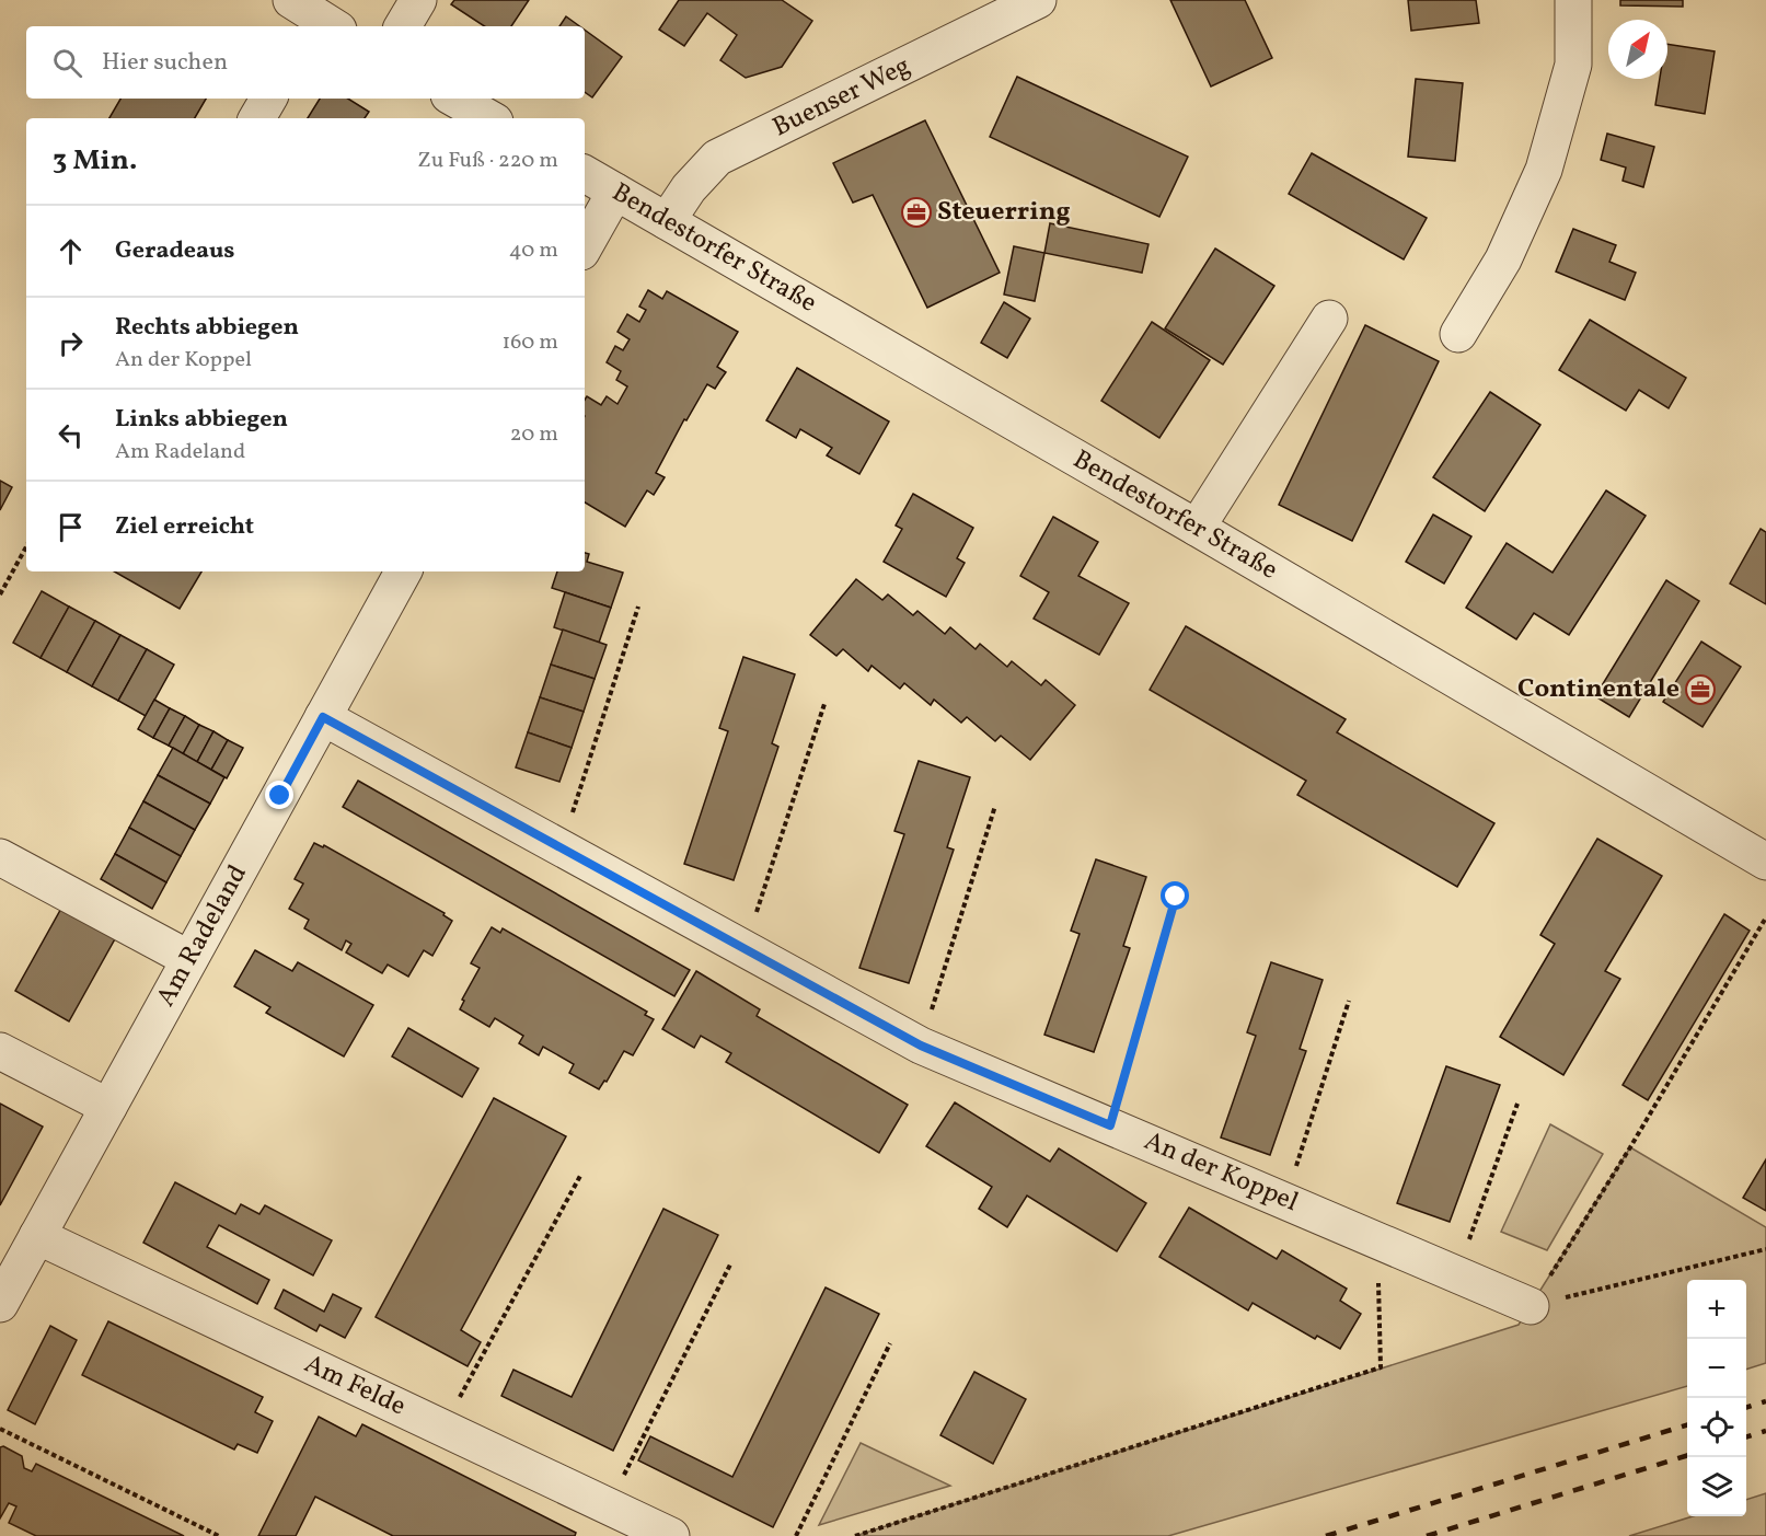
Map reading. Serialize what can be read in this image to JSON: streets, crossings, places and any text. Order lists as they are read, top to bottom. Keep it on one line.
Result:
{"streets":{"street":["Buenser Weg","Bendestorfer Straße","Am Radeland","An der Koppel","Am Felde"]},"crossings":[["Buenser Weg","Bendestorfer Straße"],["Am Radeland","An der Koppel"],["Am Radeland","Am Felde"]],"places":{"office":["Steuerring","Continentale"]},"north":"top right","page":{"search":"Hier suchen","heading":["3 Min.","Zu Fuß · 220 m"],"list":[["Geradeaus","40 m"],["Rechts abbiegen","An der Koppel","160 m"],["Links abbiegen","Am Radeland","20 m"],"Ziel erreicht"],"map_buttons":["+","−"]}}
